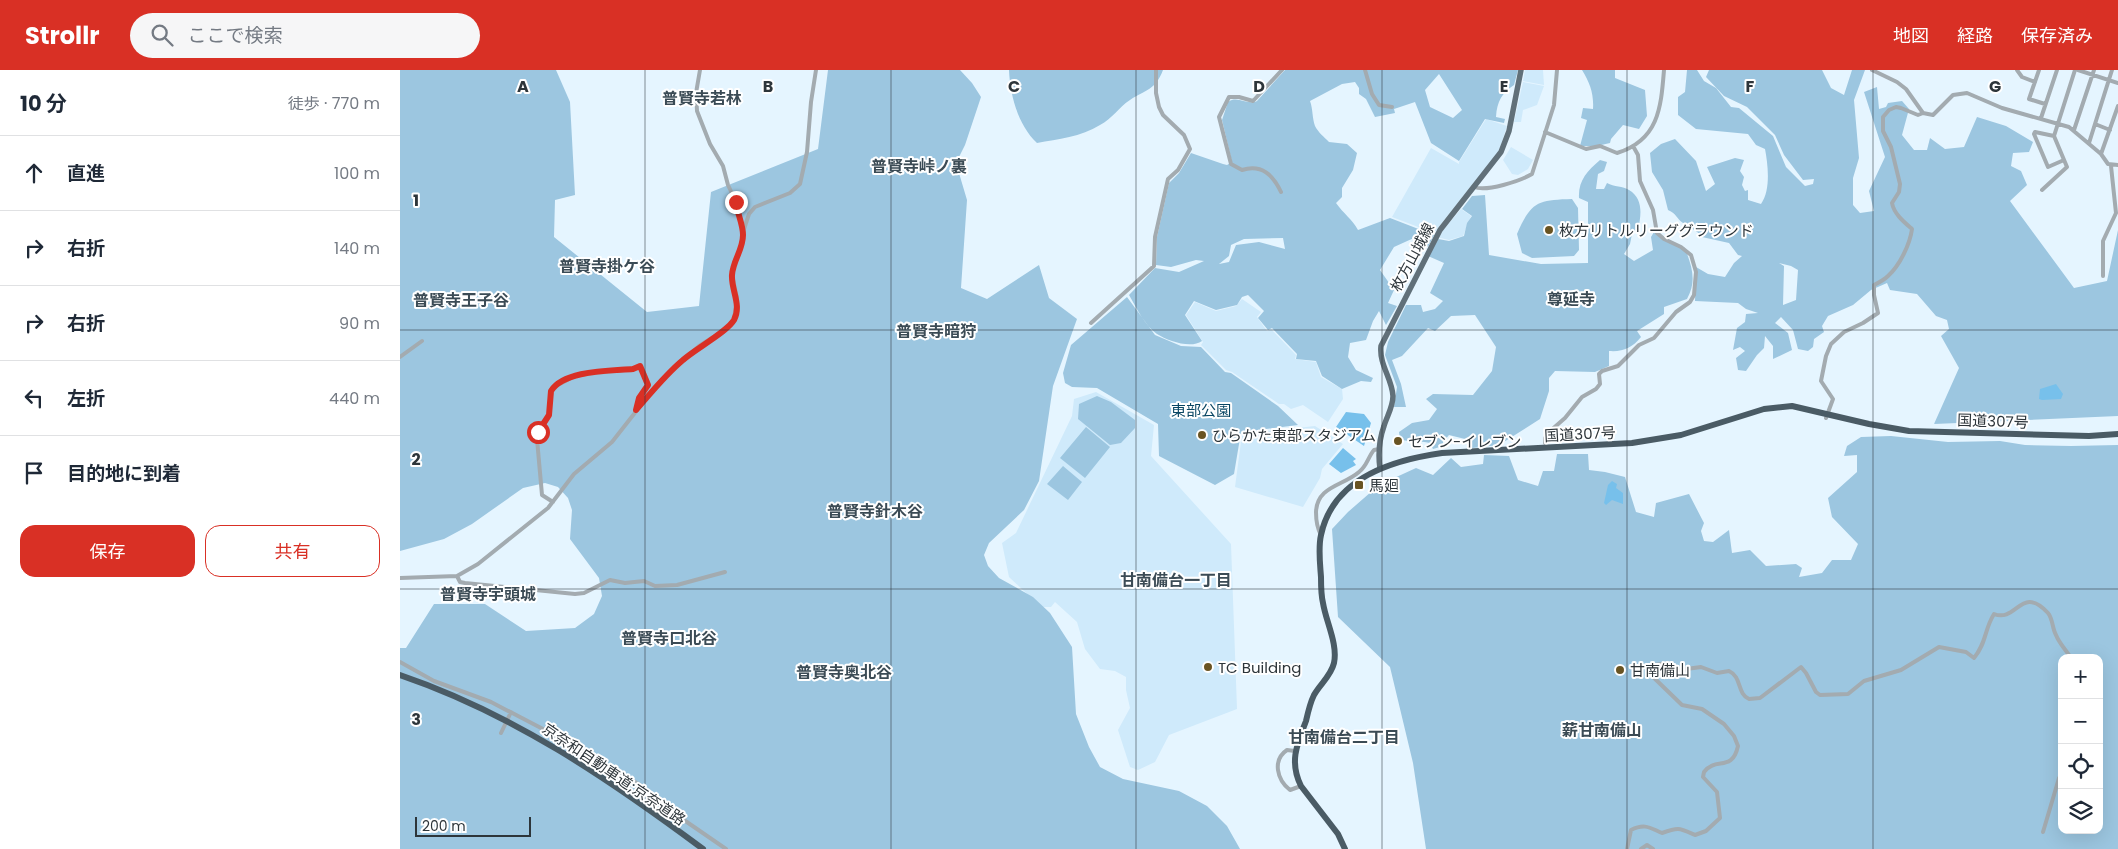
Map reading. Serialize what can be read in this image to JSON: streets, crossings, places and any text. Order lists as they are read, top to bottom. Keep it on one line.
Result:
{"streets":{"highway":["国道307号","京奈和自動車道;京奈道路"],"main road":["枚方山城線"]},"crossings":[["枚方山城線","国道307号"]],"districts":["普賢寺若林","普賢寺峠ノ裏","普賢寺掛ケ谷","尊延寺","普賢寺王子谷","普賢寺暗狩","普賢寺針木谷","甘南備台一丁目","普賢寺宇頭城","普賢寺口北谷","普賢寺奥北谷","薪甘南備山","甘南備台二丁目"],"parks":["東部公園"],"places":{"other":["枚方リトルリーググラウンド","ひらかた東部スタジアム","セブン-イレブン","TC Building","甘南備山"],"transit":["馬廻"]},"scale_bar":"200 m","page":{"header":"Strollr","search":"ここで検索","nav":["地図","経路","保存済み"],"heading":["10 分","徒歩 · 770 m"],"list":[["直進","100 m"],["右折","140 m"],["右折","90 m"],["左折","440 m"],"目的地に到着"],"buttons":["保存","共有"],"map_buttons":["+","−"],"scale":"200 m"},"grid":{"columns":["A","B","C","D","E","F","G"],"rows":["1","2","3"]}}
